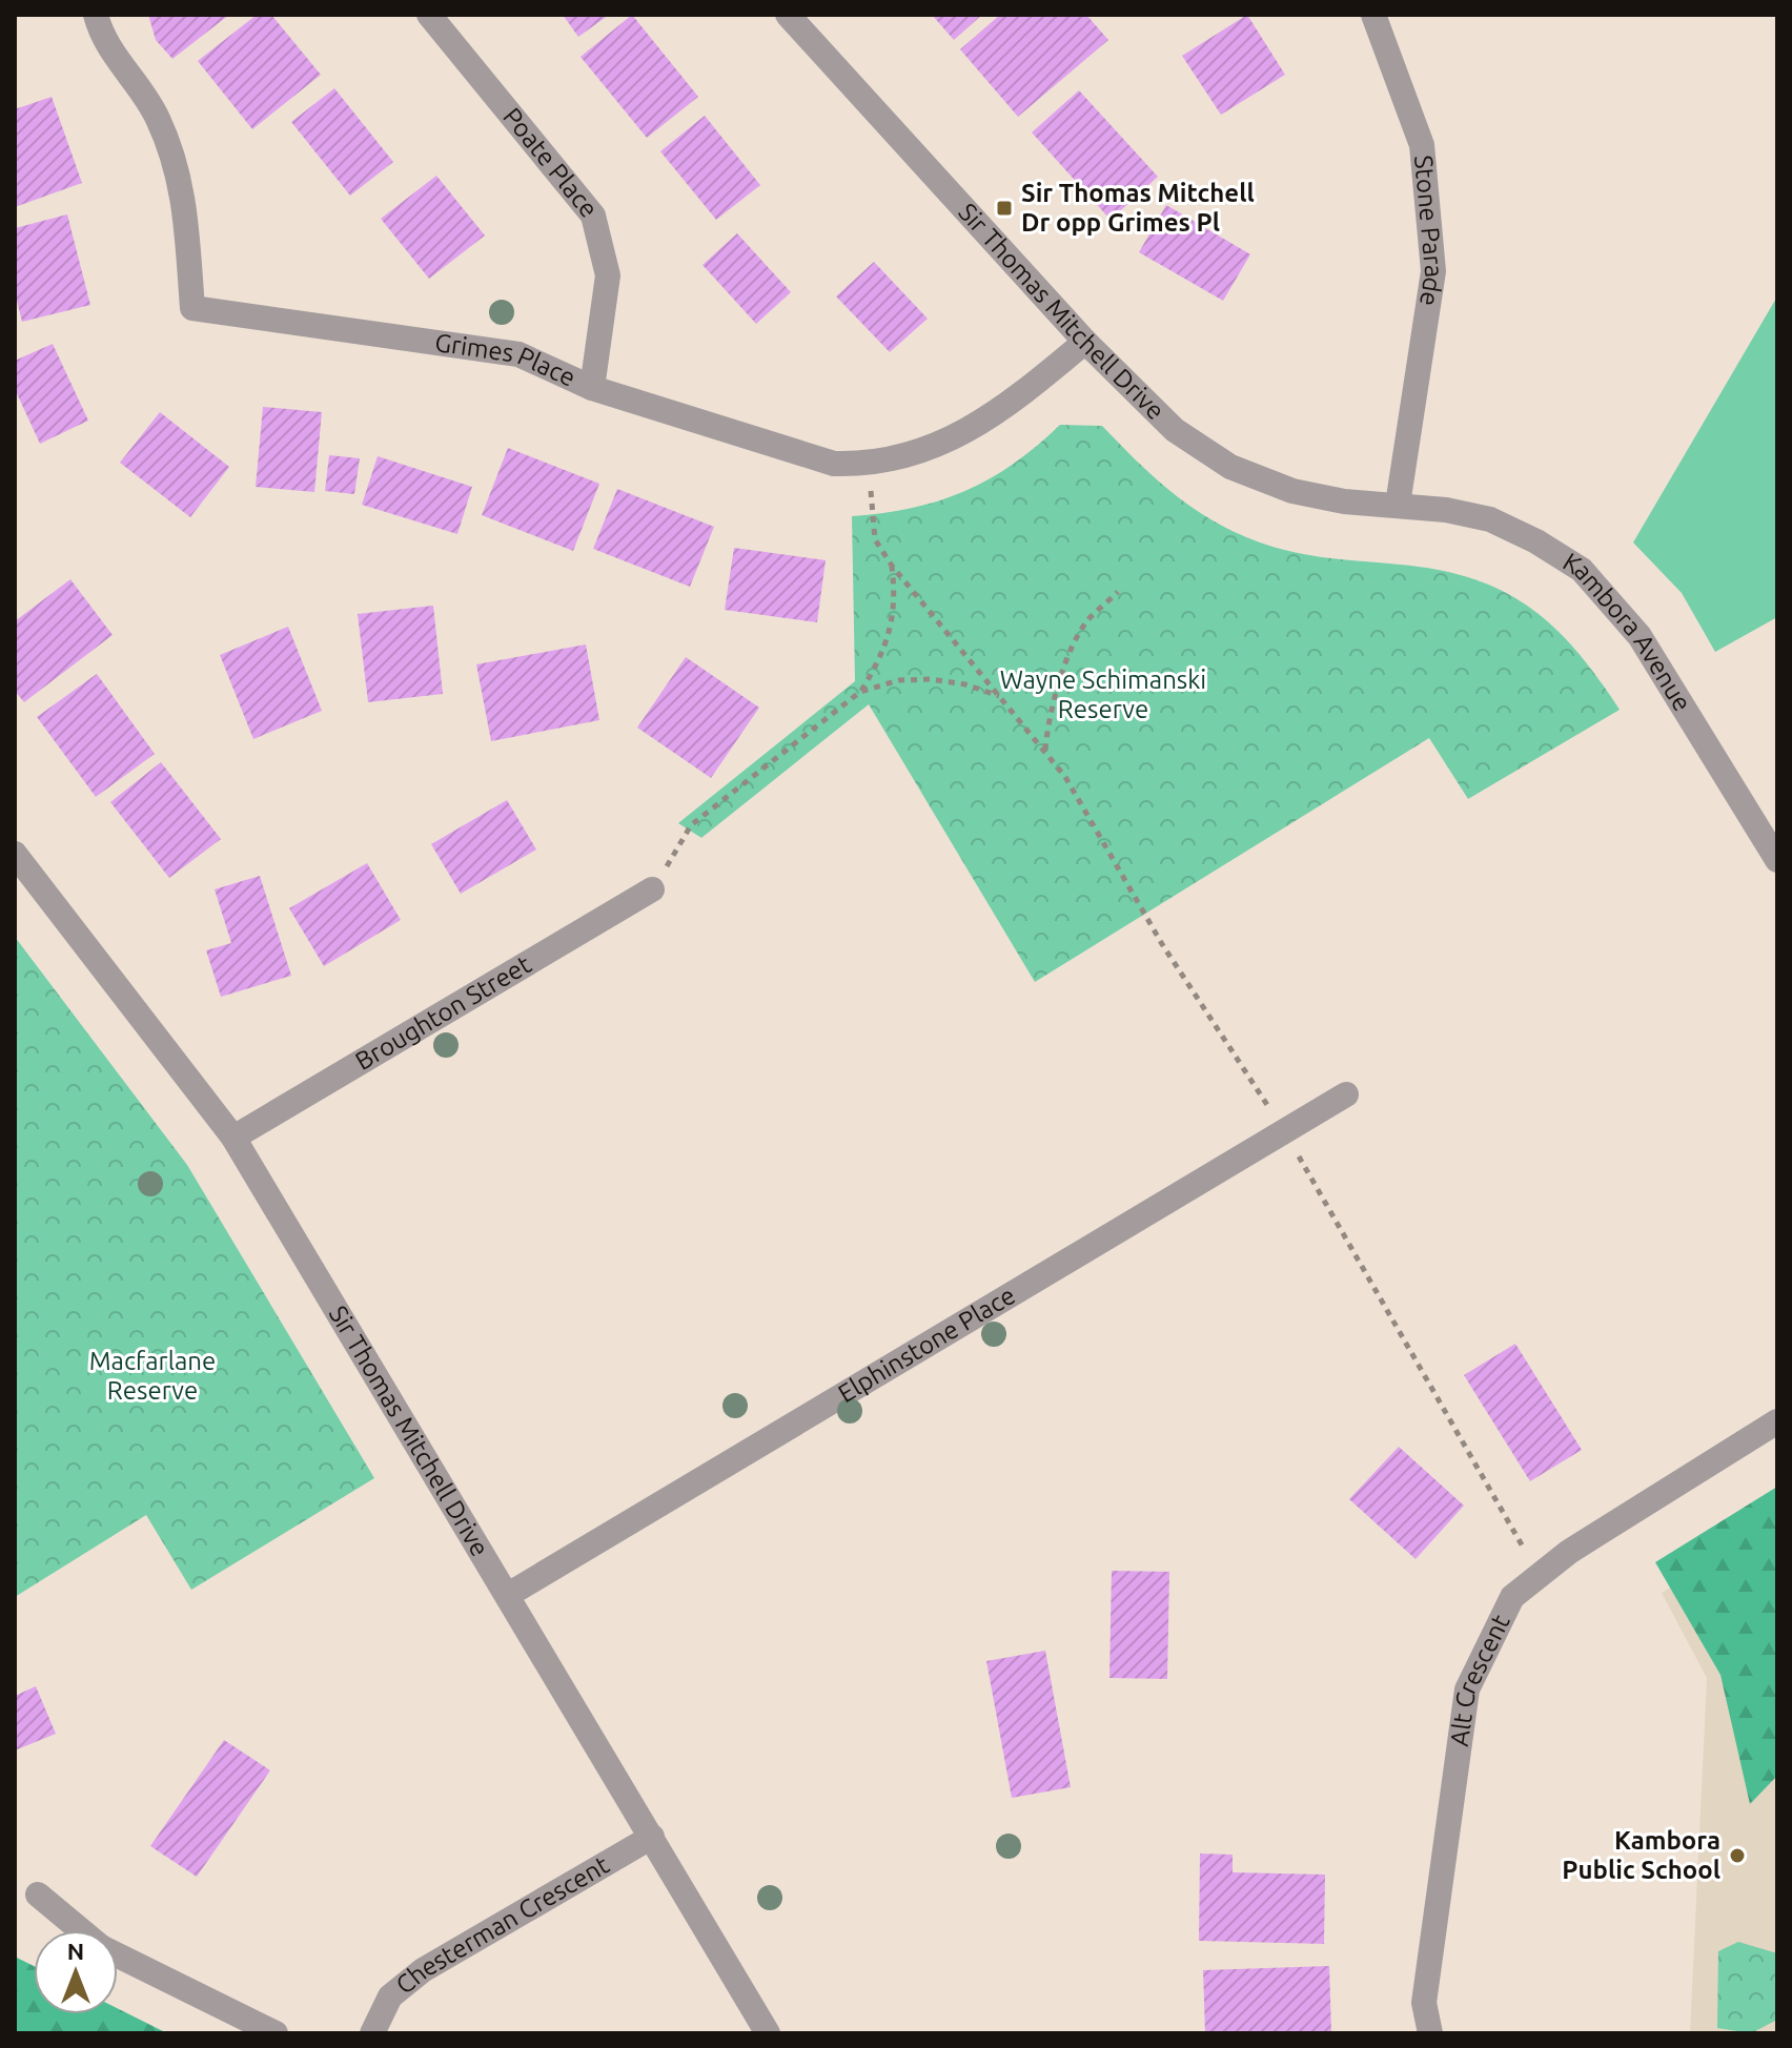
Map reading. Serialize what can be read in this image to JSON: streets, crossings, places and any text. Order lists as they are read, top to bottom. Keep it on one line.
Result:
{"streets":{"street":["Poate Place","Stone Parade","Sir Thomas Mitchell Drive","Grimes Place","Kambora Avenue","Broughton Street","Elphinstone Place","Alt Crescent","Chesterman Crescent"]},"crossings":[["Poate Place","Grimes Place"],["Stone Parade","Sir Thomas Mitchell Drive"],["Stone Parade","Kambora Avenue"],["Sir Thomas Mitchell Drive","Grimes Place"],["Sir Thomas Mitchell Drive","Kambora Avenue"],["Sir Thomas Mitchell Drive","Broughton Street"],["Sir Thomas Mitchell Drive","Elphinstone Place"],["Sir Thomas Mitchell Drive","Chesterman Crescent"]],"parks":["Wayne Schimanski Reserve","Macfarlane Reserve"],"places":{"transit":["Sir Thomas Mitchell Dr opp Grimes Pl"],"other":["Kambora Public School"]},"north":"top"}
